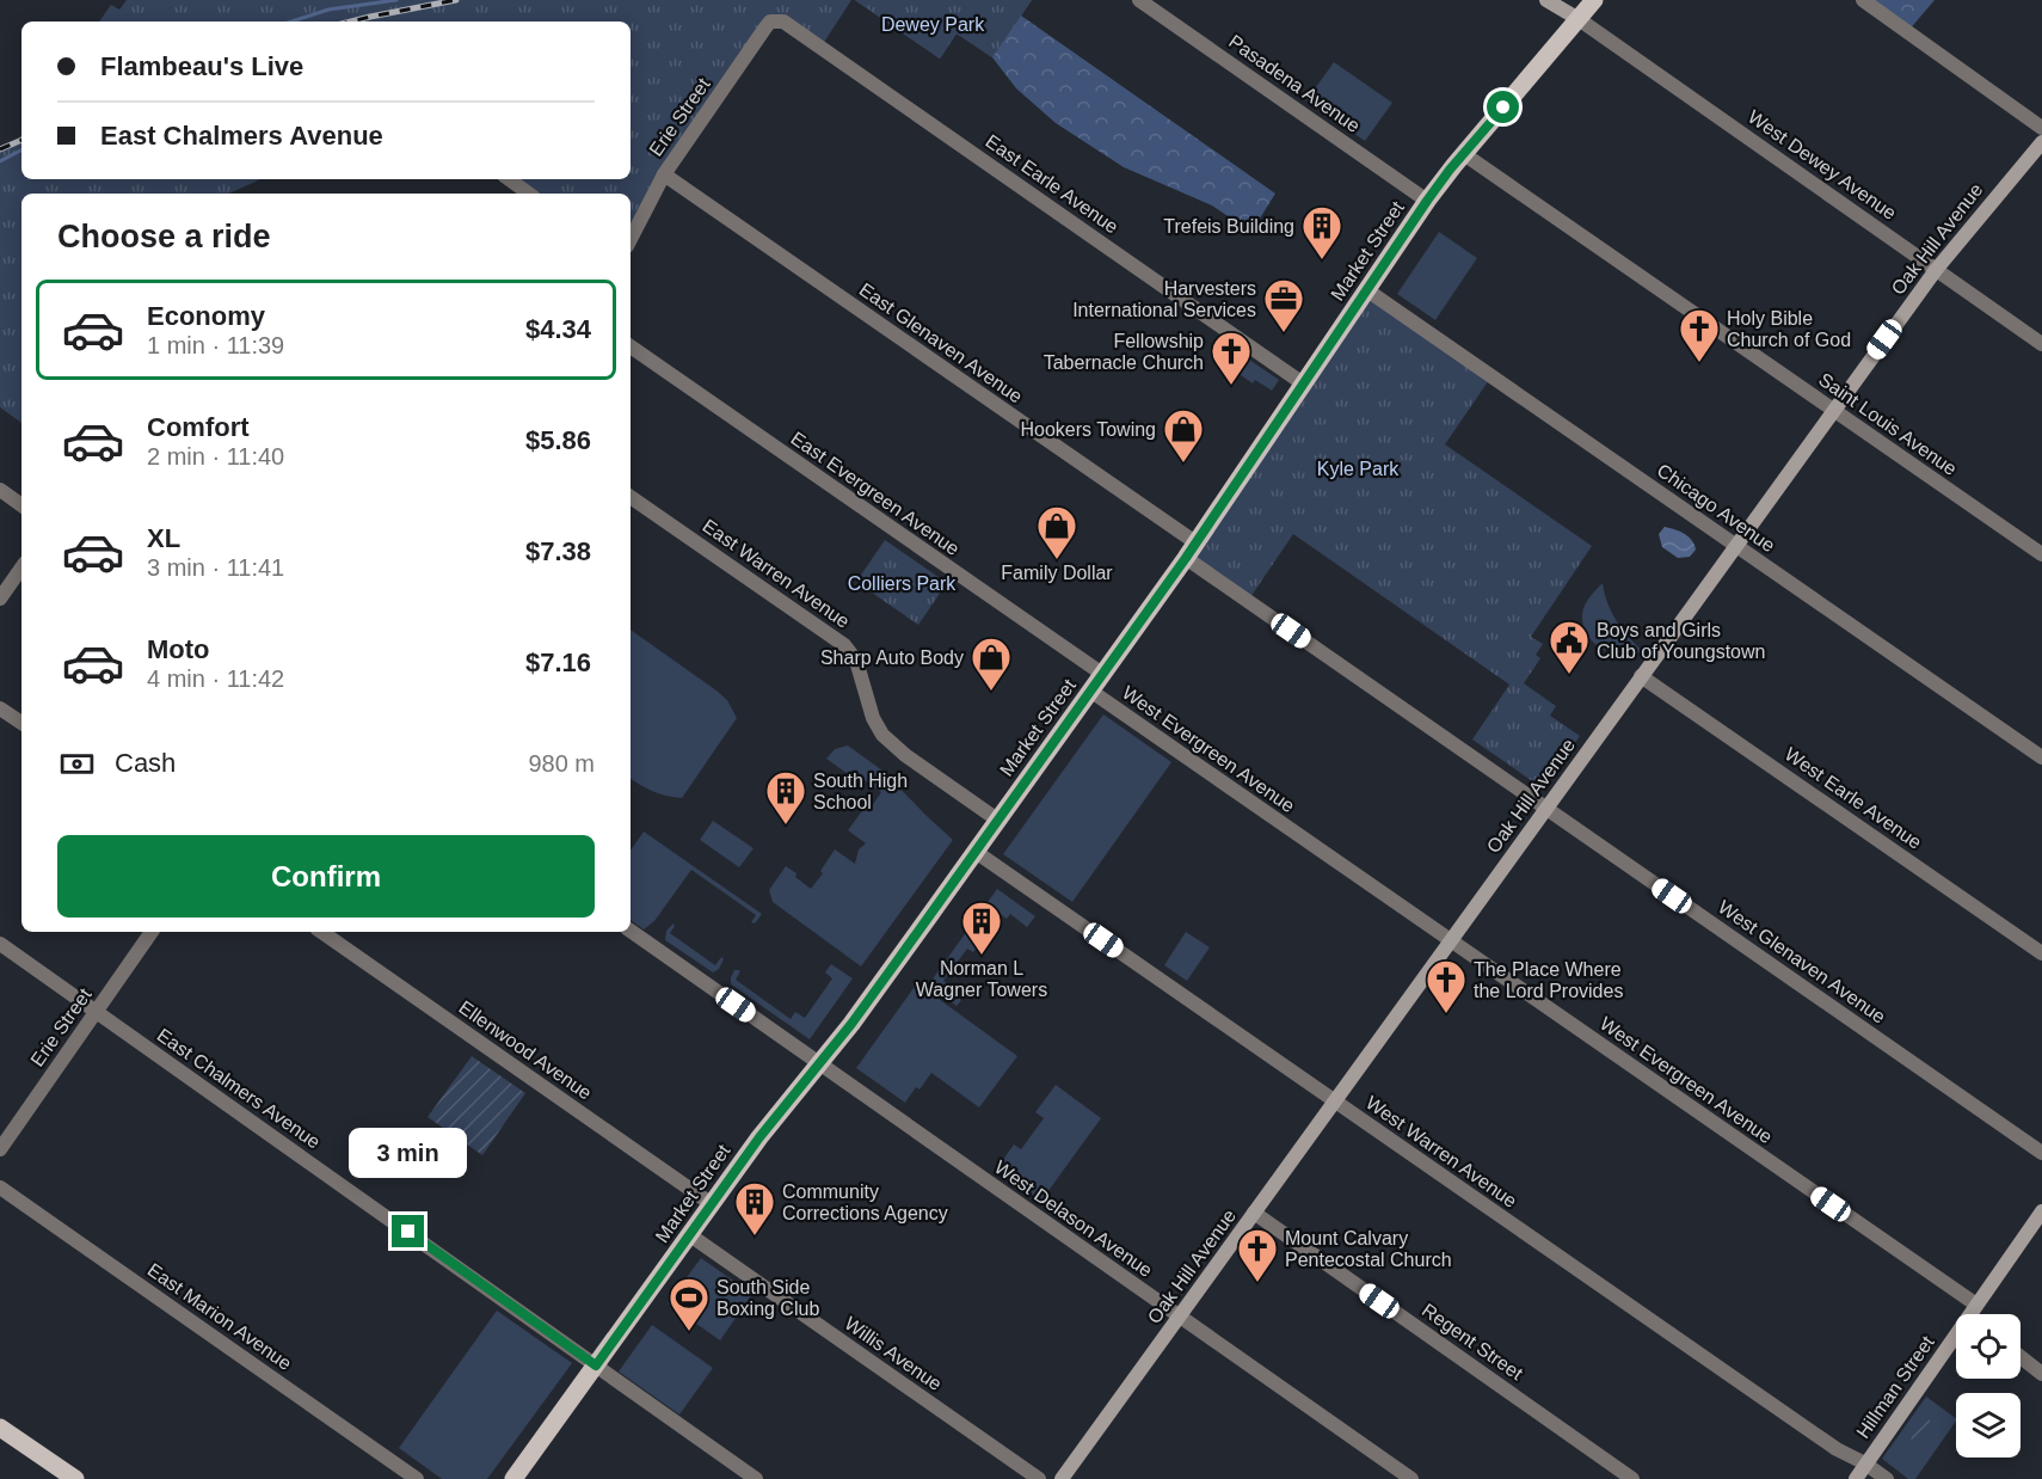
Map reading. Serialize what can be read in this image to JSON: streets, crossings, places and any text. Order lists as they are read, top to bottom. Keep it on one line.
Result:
{"streets":{"main road":["Market Street"],"street":["Pasadena Avenue","Erie Street","West Dewey Avenue","East Earle Avenue","Oak Hill Avenue","East Glenaven Avenue","Saint Louis Avenue","East Evergreen Avenue","Chicago Avenue","East Warren Avenue","West Evergreen Avenue","West Earle Avenue","West Glenaven Avenue","Ellenwood Avenue","East Chalmers Avenue","West Warren Avenue","West Delason Avenue","East Marion Avenue","Regent Street","Willis Avenue","Hillman Street"]},"crossings":[["Pasadena Avenue","Market Street"],["Erie Street","East Earle Avenue"],["Erie Street","East Glenaven Avenue"],["Erie Street","East Chalmers Avenue"],["West Dewey Avenue","Oak Hill Avenue"],["West Dewey Avenue","Market Street"],["East Earle Avenue","Market Street"],["Oak Hill Avenue","Saint Louis Avenue"],["Oak Hill Avenue","Chicago Avenue"],["Oak Hill Avenue","West Evergreen Avenue"],["Oak Hill Avenue","West Earle Avenue"],["Oak Hill Avenue","West Glenaven Avenue"],["Oak Hill Avenue","West Warren Avenue"],["Oak Hill Avenue","West Delason Avenue"],["Oak Hill Avenue","Regent Street"],["Market Street","East Glenaven Avenue"],["Market Street","Saint Louis Avenue"],["Market Street","East Evergreen Avenue"],["Market Street","Chicago Avenue"],["Market Street","East Warren Avenue"],["Market Street","West Evergreen Avenue"],["Market Street","West Glenaven Avenue"],["Market Street","Ellenwood Avenue"],["Market Street","East Chalmers Avenue"],["Market Street","West Warren Avenue"],["Market Street","West Delason Avenue"],["Market Street","Willis Avenue"],["East Glenaven Avenue","West Glenaven Avenue"],["West Warren Avenue","Hillman Street"]],"parks":["Dewey Park","Kyle Park","Colliers Park"],"places":{"building":["Trefeis Building","South High School","Norman L Wagner Towers","Community Corrections Agency"],"office":["Harvesters International Services"],"church":["Holy Bible Church of God","Fellowship Tabernacle Church","The Place Where the Lord Provides","Mount Calvary Pentecostal Church"],"shop":["Hookers Towing","Family Dollar","Sharp Auto Body"],"public building":["Boys and Girls Club of Youngstown"],"sports":["South Side Boxing Club"]},"page":{"banner":["Flambeau's Live","East Chalmers Avenue"],"heading":"Choose a ride","list":[{"name":"Economy","note":"1 min · 11:39","value":"$4.34"},{"name":"Comfort","note":"2 min · 11:40","value":"$5.86"},{"name":"XL","note":"3 min · 11:41","value":"$7.38"},{"name":"Moto","note":"4 min · 11:42","value":"$7.16"}],"pay":["Cash","980 m"],"buttons":"Confirm","bubble":"3 min"}}
